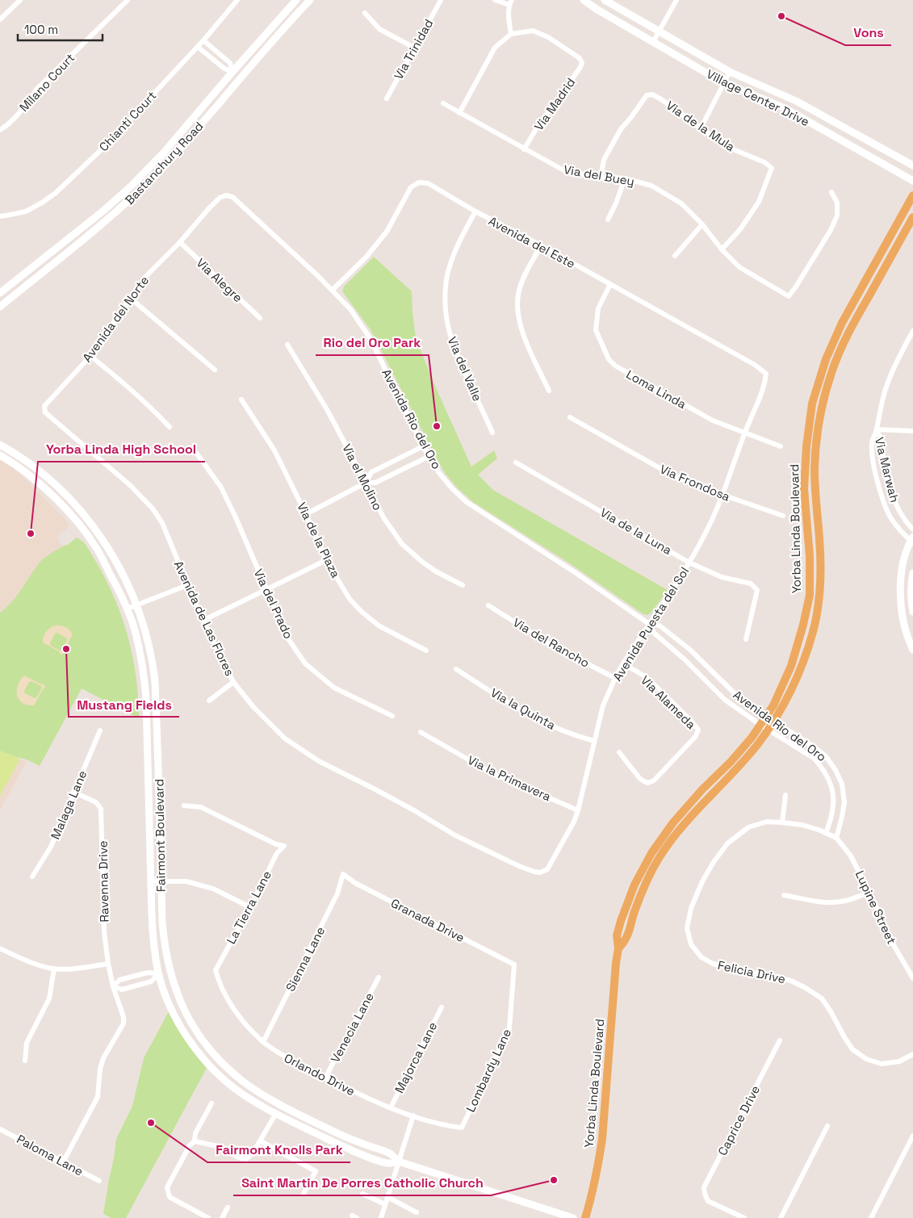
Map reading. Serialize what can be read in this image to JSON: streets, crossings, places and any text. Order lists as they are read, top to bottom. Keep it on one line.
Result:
{"streets":{"main road":["Village Center Drive","Bastanchury Road","Yorba Linda Boulevard","Fairmont Boulevard"],"street":["Via Trinidad","Milano Court","Via Madrid","Chianti Court","Via de la Mula","Via del Buey","Avenida del Este","Via Alegre","Avenida del Norte","Via del Valle","Loma Linda","Avenida Rio del Oro","Via Marwah","Via el Molino","Via Frondosa","Via de la Luna","Via de la Plaza","Via del Prado","Avenida de Las Flores","Avenida Puesta del Sol","Via del Rancho","Via Alameda","Via la Quinta","Via la Primavera","Malaga Lane","Ravenna Drive","La Tierra Lane","Lupine Street","Granada Drive","Sienna Lane","Felicia Drive","Venecia Lane","Majorca Lane","Lombardy Lane","Orlando Drive","Caprice Drive","Paloma Lane"]},"crossings":[["Via Madrid","Via del Buey"],["Via de la Mula","Via del Buey"],["Avenida del Este","Via del Valle"],["Avenida del Este","Loma Linda"],["Avenida del Este","Avenida Rio del Oro"],["Avenida del Este","Avenida Puesta del Sol"],["Via Alegre","Avenida del Norte"],["Avenida del Norte","Avenida Rio del Oro"],["Avenida del Norte","Avenida de Las Flores"],["Loma Linda","Avenida Puesta del Sol"],["Avenida Rio del Oro","Yorba Linda Boulevard"],["Avenida Rio del Oro","Avenida Puesta del Sol"],["Avenida Rio del Oro","Lupine Street"],["Avenida Rio del Oro","Felicia Drive"],["Via Frondosa","Avenida Puesta del Sol"],["Via de la Luna","Avenida Puesta del Sol"],["Avenida de Las Flores","Avenida Puesta del Sol"],["Avenida Puesta del Sol","Via del Rancho"],["Avenida Puesta del Sol","Via Alameda"],["Avenida Puesta del Sol","Via la Quinta"],["Avenida Puesta del Sol","Via la Primavera"],["Malaga Lane","Ravenna Drive"],["Ravenna Drive","Paloma Lane"],["La Tierra Lane","Orlando Drive"],["Lupine Street","Felicia Drive"],["Granada Drive","Sienna Lane"],["Granada Drive","Lombardy Lane"],["Sienna Lane","Orlando Drive"],["Venecia Lane","Orlando Drive"],["Majorca Lane","Orlando Drive"],["Lombardy Lane","Orlando Drive"]],"places":["Vons","Rio del Oro Park","Yorba Linda High School","Mustang Fields","Fairmont Knolls Park","Saint Martin De Porres Catholic Church"],"scale_bar":"100 m"}
